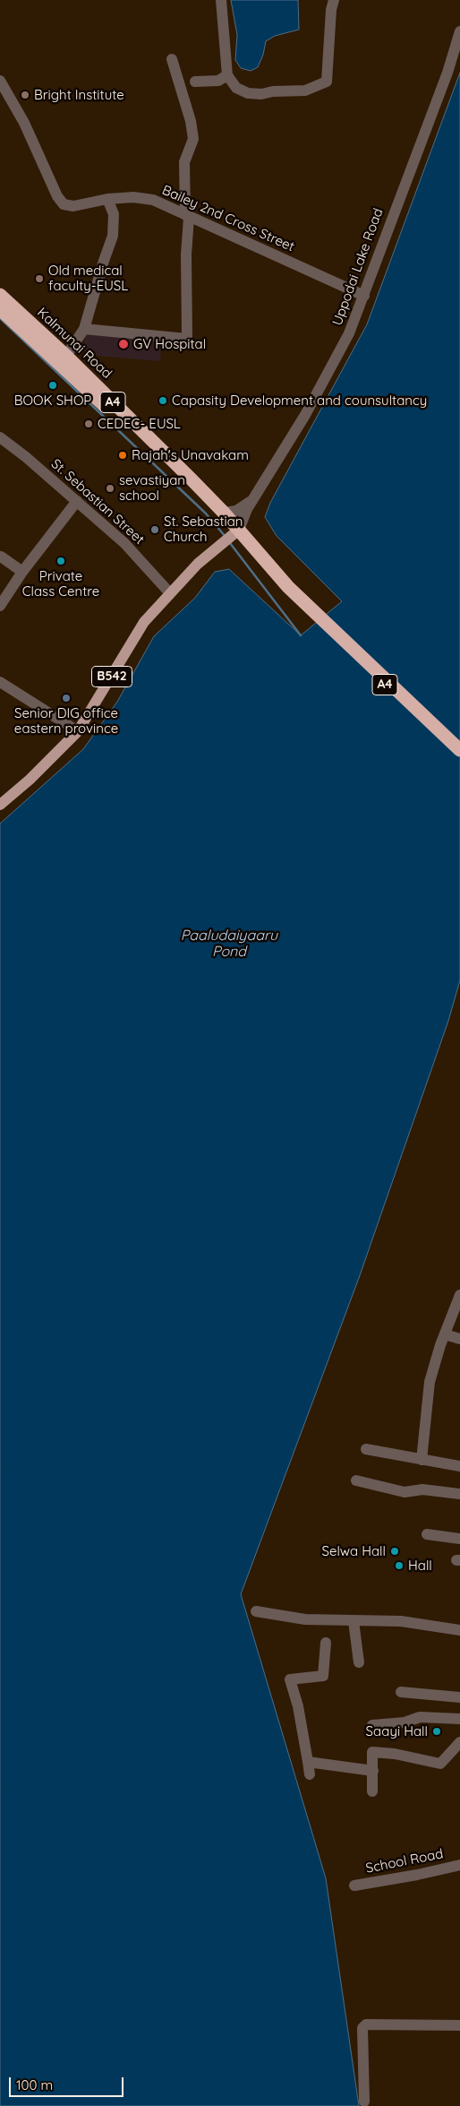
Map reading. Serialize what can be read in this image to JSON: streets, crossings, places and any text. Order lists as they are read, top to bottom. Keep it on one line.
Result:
{"streets":{"highway":["Kalmunai Road","A4"],"main road":["B542"],"street":["Bailey 2nd Cross Street","Uppodai Lake Road","St. Sebastian Street","School Road"]},"crossings":[["Bailey 2nd Cross Street","Uppodai Lake Road"],["Uppodai Lake Road","Kalmunai Road"],["Uppodai Lake Road","B542"],["Kalmunai Road","A4"],["Kalmunai Road","B542"],["St. Sebastian Street","B542"]],"water":["Paaludaiyaaru Pond"],"places":["Bright Institute","Old medical faculty-EUSL","GV Hospital","BOOK SHOP","Capasity Development and counsultancy","CEDEC- EUSL","Rajah's Unavakam","sevastiyan school","St. Sebastian Church","Private Class Centre","Senior DIG office eastern province","Selwa Hall","Hall","Saayi Hall"],"scale_bar":"100 m"}
